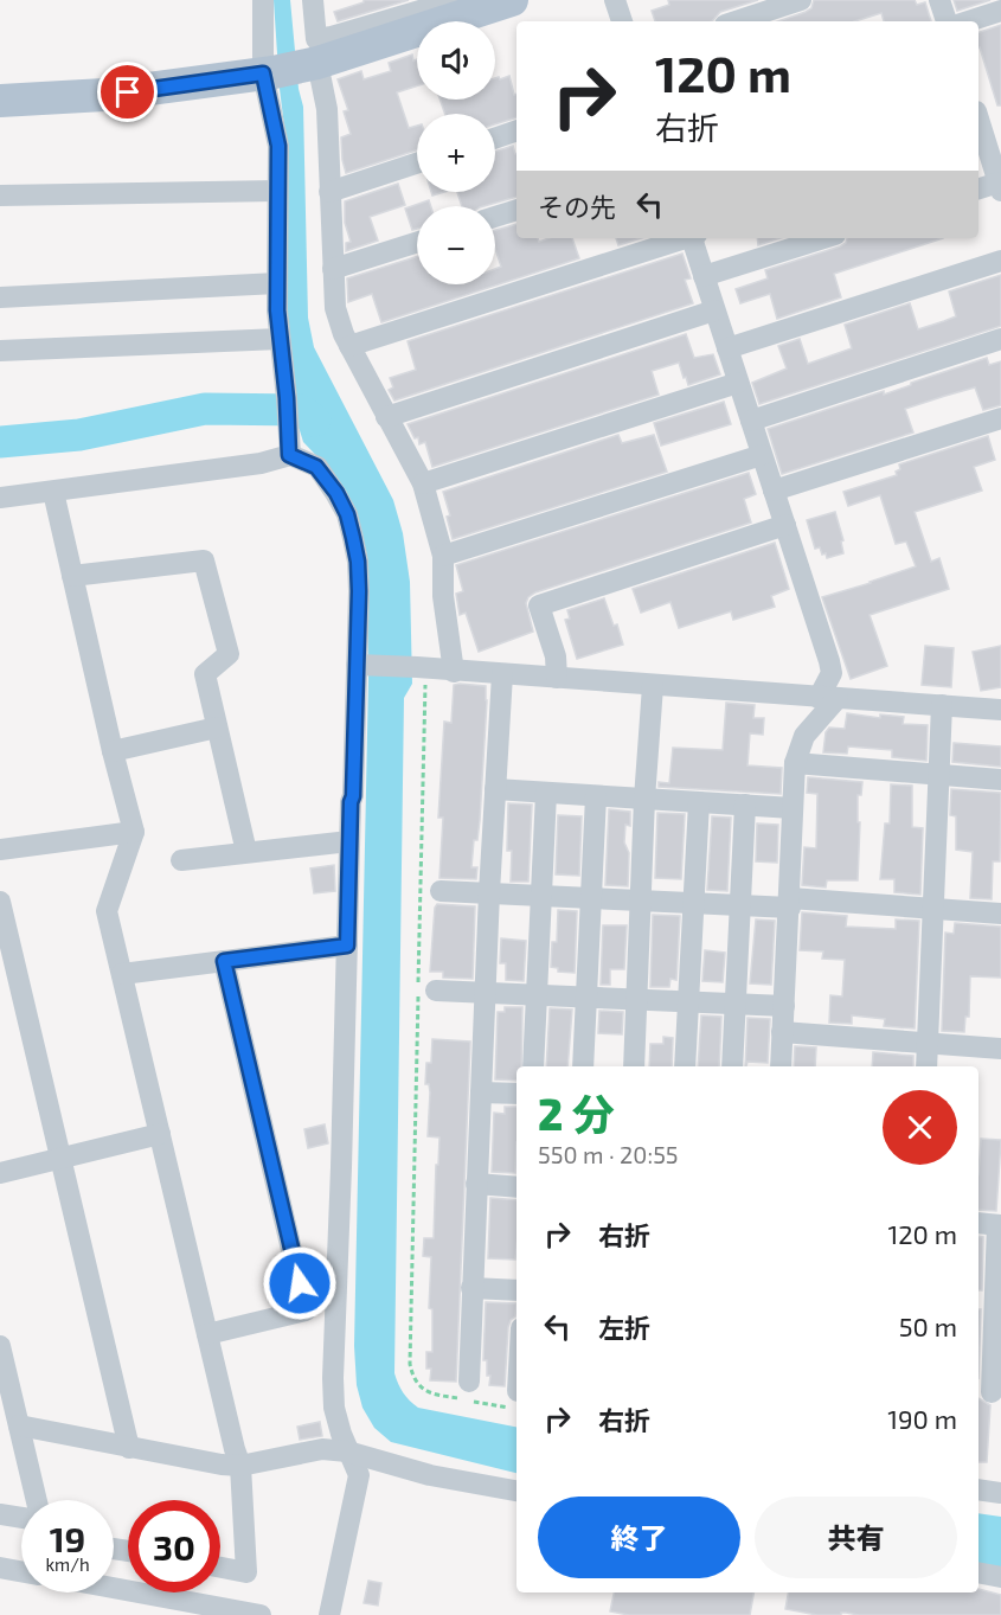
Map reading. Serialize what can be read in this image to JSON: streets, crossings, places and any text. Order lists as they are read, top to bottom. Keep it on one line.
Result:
{"page":{"map_buttons":["+","−"],"turn":["120 m","右折"],"then":"その先","heading":["2 分","550 m · 20:55"],"list":[{"name":"右折","value":"120 m"},{"name":"左折","value":"50 m"},{"name":"右折","value":"190 m"}],"buttons":["終了","共有"],"speed":"19 km/h","limit":"30"}}
